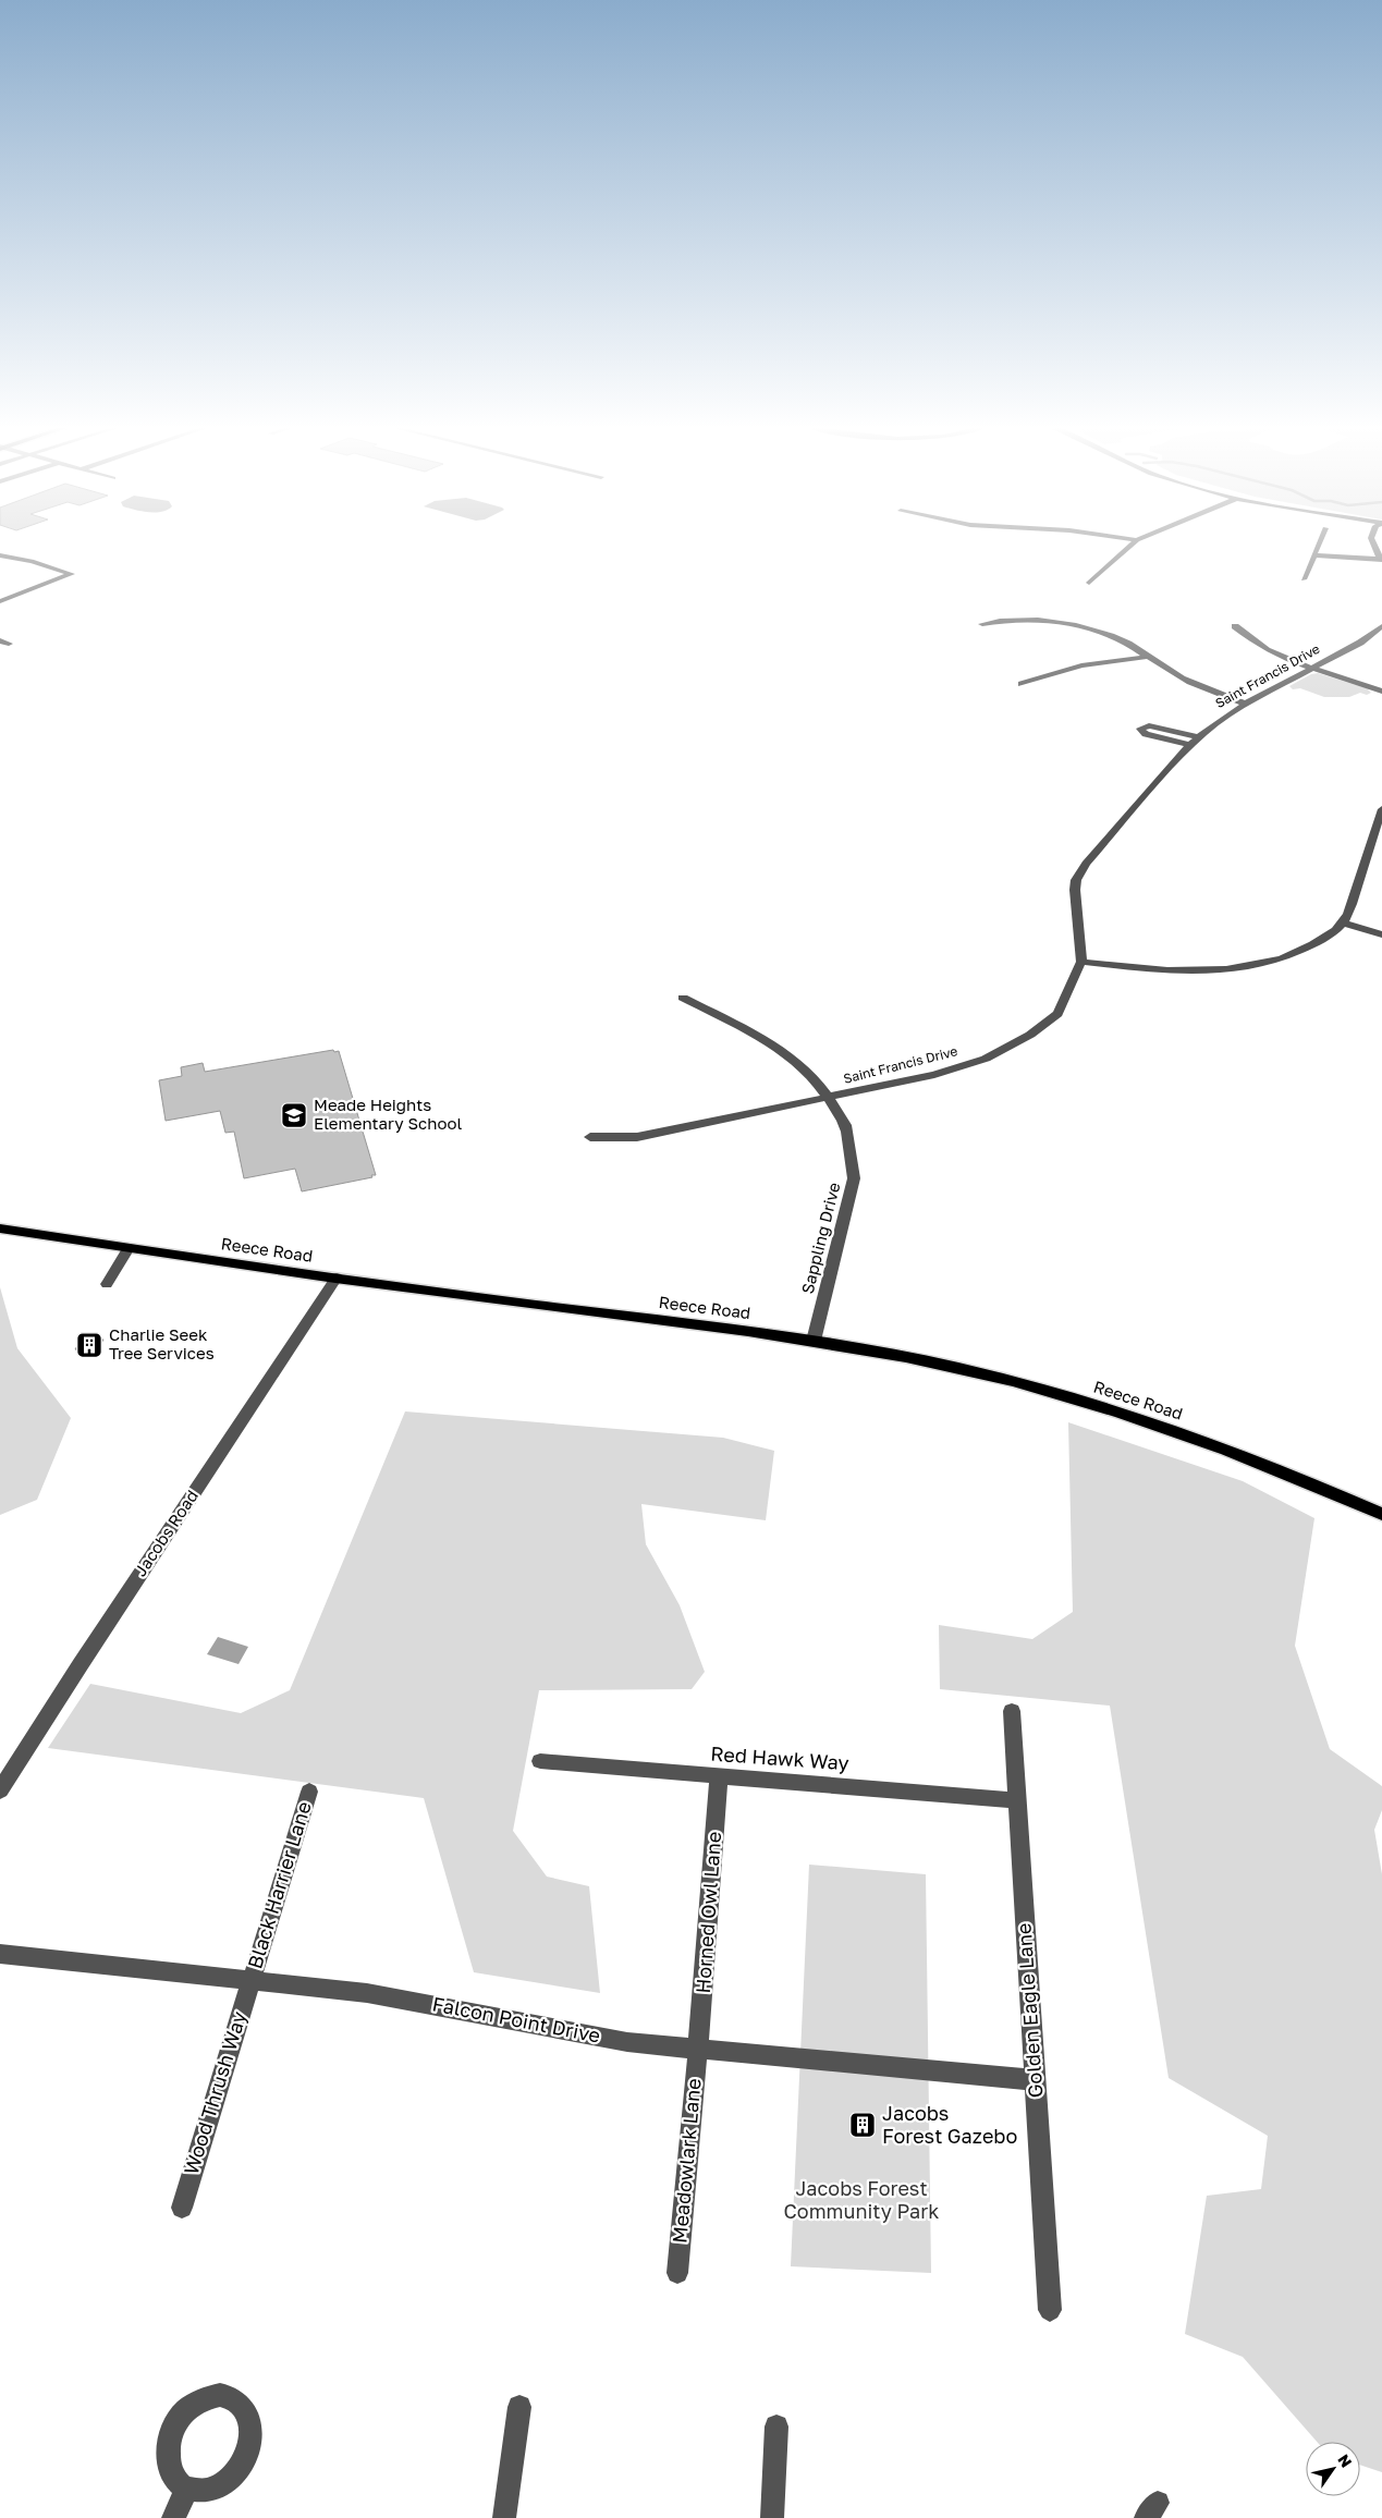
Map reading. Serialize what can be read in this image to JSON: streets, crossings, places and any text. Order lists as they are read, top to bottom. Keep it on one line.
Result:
{"streets":{"main road":["Reece Road"],"street":["Saint Francis Drive","Sappling Drive","Jacobs Road","Red Hawk Way","Black Harrier Lane","Horned Owl Lane","Golden Eagle Lane","Falcon Point Drive","Wood Thrush Way","Meadowlark Lane"]},"crossings":[["Saint Francis Drive","Sappling Drive"],["Sappling Drive","Reece Road"],["Reece Road","Jacobs Road"],["Red Hawk Way","Horned Owl Lane"],["Red Hawk Way","Golden Eagle Lane"],["Black Harrier Lane","Falcon Point Drive"],["Black Harrier Lane","Wood Thrush Way"],["Horned Owl Lane","Falcon Point Drive"],["Horned Owl Lane","Meadowlark Lane"],["Golden Eagle Lane","Falcon Point Drive"],["Falcon Point Drive","Wood Thrush Way"],["Falcon Point Drive","Meadowlark Lane"]],"parks":["Jacobs Forest Community Park"],"places":{"school or university":["Meade Heights Elementary School"],"building":["Charlie Seek Tree Services","Jacobs Forest Gazebo"]},"north":"top right"}
